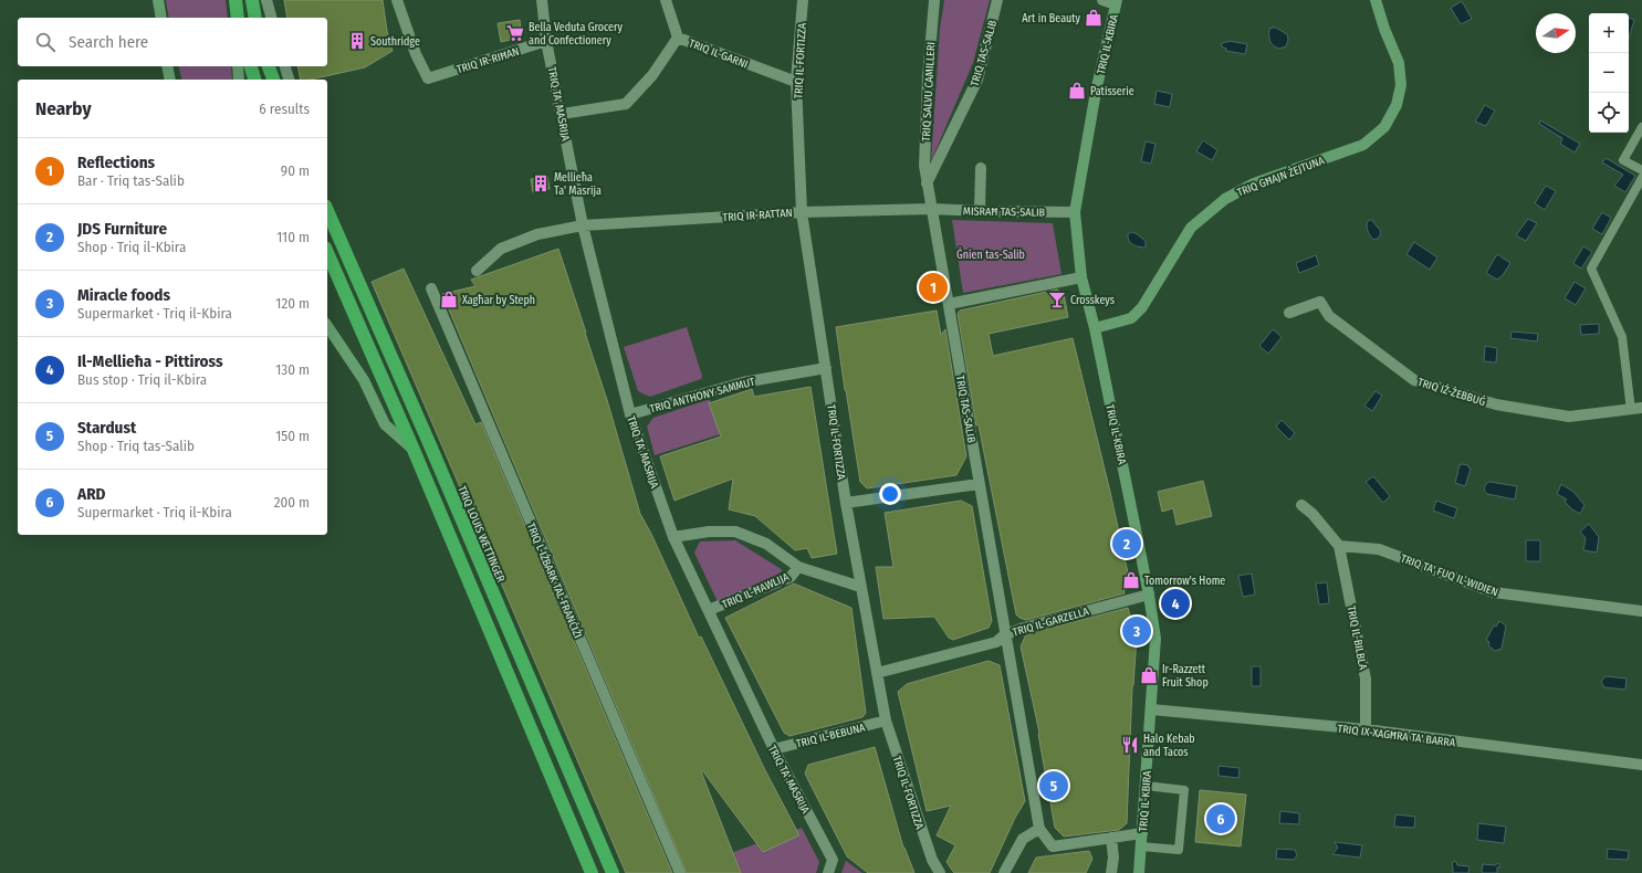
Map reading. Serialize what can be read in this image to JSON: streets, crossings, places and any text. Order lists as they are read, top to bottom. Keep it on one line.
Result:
{"streets":{"highway":["TRIQ LOUIS WETTINGER"],"main road":["TRIQ IL-KBIRA","TRIQ GĦAJN ŻEJTUNA"],"street":["TRIQ IL-GARNI","TRIQ TAS-SALIB","TRIQ IR-RIĦAN","TRIQ IL-FORTIZZA","TRIQ SALVU CAMILLERI","TRIQ TA' MASRIJA","MISRAĦ TAS-SALIB","TRIQ IR-RATTAN","TRIQ IŻ-ŻEBBUĠ","TRIQ ANTHONY SAMMUT","TRIQ TA' FUQ IL-WIDIEN","TRIQ L-IŻBARK TAL-FRANĊIŻI","TRIQ IL-ĦAWLIJA","TRIQ IL-GARZELLA","TRIQ IL-BILBLA","TRIQ IL-BEBUNA","TRIQ IX-XAGĦRA TA' BARRA"]},"crossings":[["TRIQ IL-KBIRA","TRIQ GĦAJN ŻEJTUNA"],["TRIQ IL-KBIRA","MISRAĦ TAS-SALIB"],["TRIQ IL-KBIRA","TRIQ IL-GARZELLA"],["TRIQ IL-KBIRA","TRIQ IX-XAGĦRA TA' BARRA"],["TRIQ IL-GARNI","TRIQ IL-FORTIZZA"],["TRIQ TAS-SALIB","TRIQ SALVU CAMILLERI"],["TRIQ TAS-SALIB","MISRAĦ TAS-SALIB"],["TRIQ TAS-SALIB","TRIQ IR-RATTAN"],["TRIQ TAS-SALIB","TRIQ IL-GARZELLA"],["TRIQ IR-RIĦAN","TRIQ TA' MASRIJA"],["TRIQ IL-FORTIZZA","TRIQ IR-RATTAN"],["TRIQ IL-FORTIZZA","TRIQ ANTHONY SAMMUT"],["TRIQ IL-FORTIZZA","TRIQ IL-GARZELLA"],["TRIQ IL-FORTIZZA","TRIQ IL-BEBUNA"],["TRIQ TA' MASRIJA","TRIQ IR-RATTAN"],["TRIQ TA' MASRIJA","TRIQ ANTHONY SAMMUT"],["TRIQ TA' MASRIJA","TRIQ IL-ĦAWLIJA"],["TRIQ TA' MASRIJA","TRIQ IL-BEBUNA"],["MISRAĦ TAS-SALIB","TRIQ IR-RATTAN"],["TRIQ TA' FUQ IL-WIDIEN","TRIQ IL-BILBLA"],["TRIQ IL-BILBLA","TRIQ IX-XAGĦRA TA' BARRA"]],"parks":["Ġnien tas-Salib"],"places":{"shop":["Art in Beauty","Patisserie","Xagħar by Steph","Tomorrow's Home","Ir-Razzett Fruit Shop"],"supermarket":["Bella Veduta Grocery and Confectionery"],"building":["Southridge","Mellieħa Ta' Masrija"],"bar":["Crosskeys"],"restaurant":["Halo Kebab and Tacos"]},"north":"right","page":{"map_buttons":["+","−"],"search":"Search here","heading":["Nearby","6 results"],"list":[{"mark":"1","name":"Reflections","note":"Bar · Triq tas-Salib","value":"90 m"},{"mark":"2","name":"JDS Furniture","note":"Shop · Triq il-Kbira","value":"110 m"},{"mark":"3","name":"Miracle foods","note":"Supermarket · Triq il-Kbira","value":"120 m"},{"mark":"4","name":"Il-Mellieħa - Pittiross","note":"Bus stop · Triq il-Kbira","value":"130 m"},{"mark":"5","name":"Stardust","note":"Shop · Triq tas-Salib","value":"150 m"},{"mark":"6","name":"ARD","note":"Supermarket · Triq il-Kbira","value":"200 m"}],"pins":["1","2","4","3","5","6"]}}
